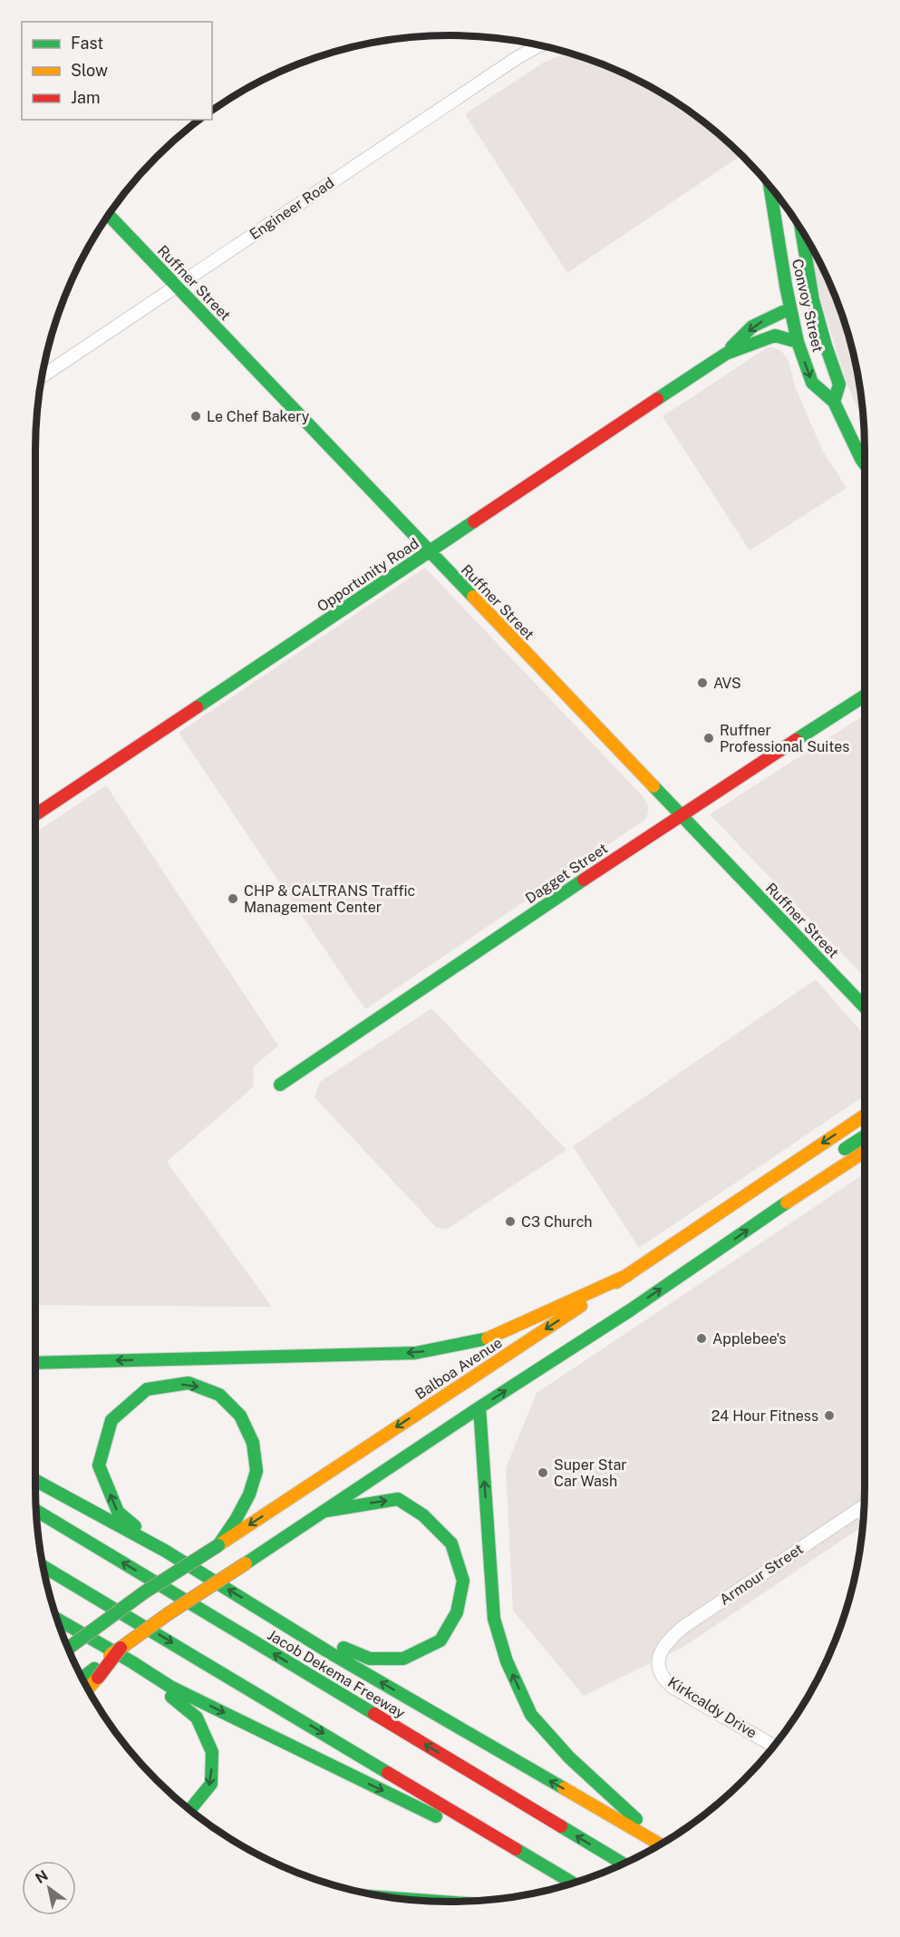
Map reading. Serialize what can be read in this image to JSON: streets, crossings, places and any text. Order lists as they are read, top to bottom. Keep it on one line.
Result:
{"streets":{"main road":["Ruffner Street","Convoy Street","Opportunity Road","Dagget Street","Balboa Avenue","Jacob Dekema Freeway"],"street":["Engineer Road","Armour Street","Kirkcaldy Drive"]},"crossings":[["Engineer Road","Ruffner Street"],["Ruffner Street","Opportunity Road"],["Ruffner Street","Dagget Street"],["Armour Street","Kirkcaldy Drive"]],"places":["Le Chef Bakery","AVS","Ruffner Professional Suites","CHP & CALTRANS Traffic Management Center","C3 Church","Applebee's","24 Hour Fitness","Super Star Car Wash"],"legend":["Fast","Slow","Jam"],"north":"top left"}
